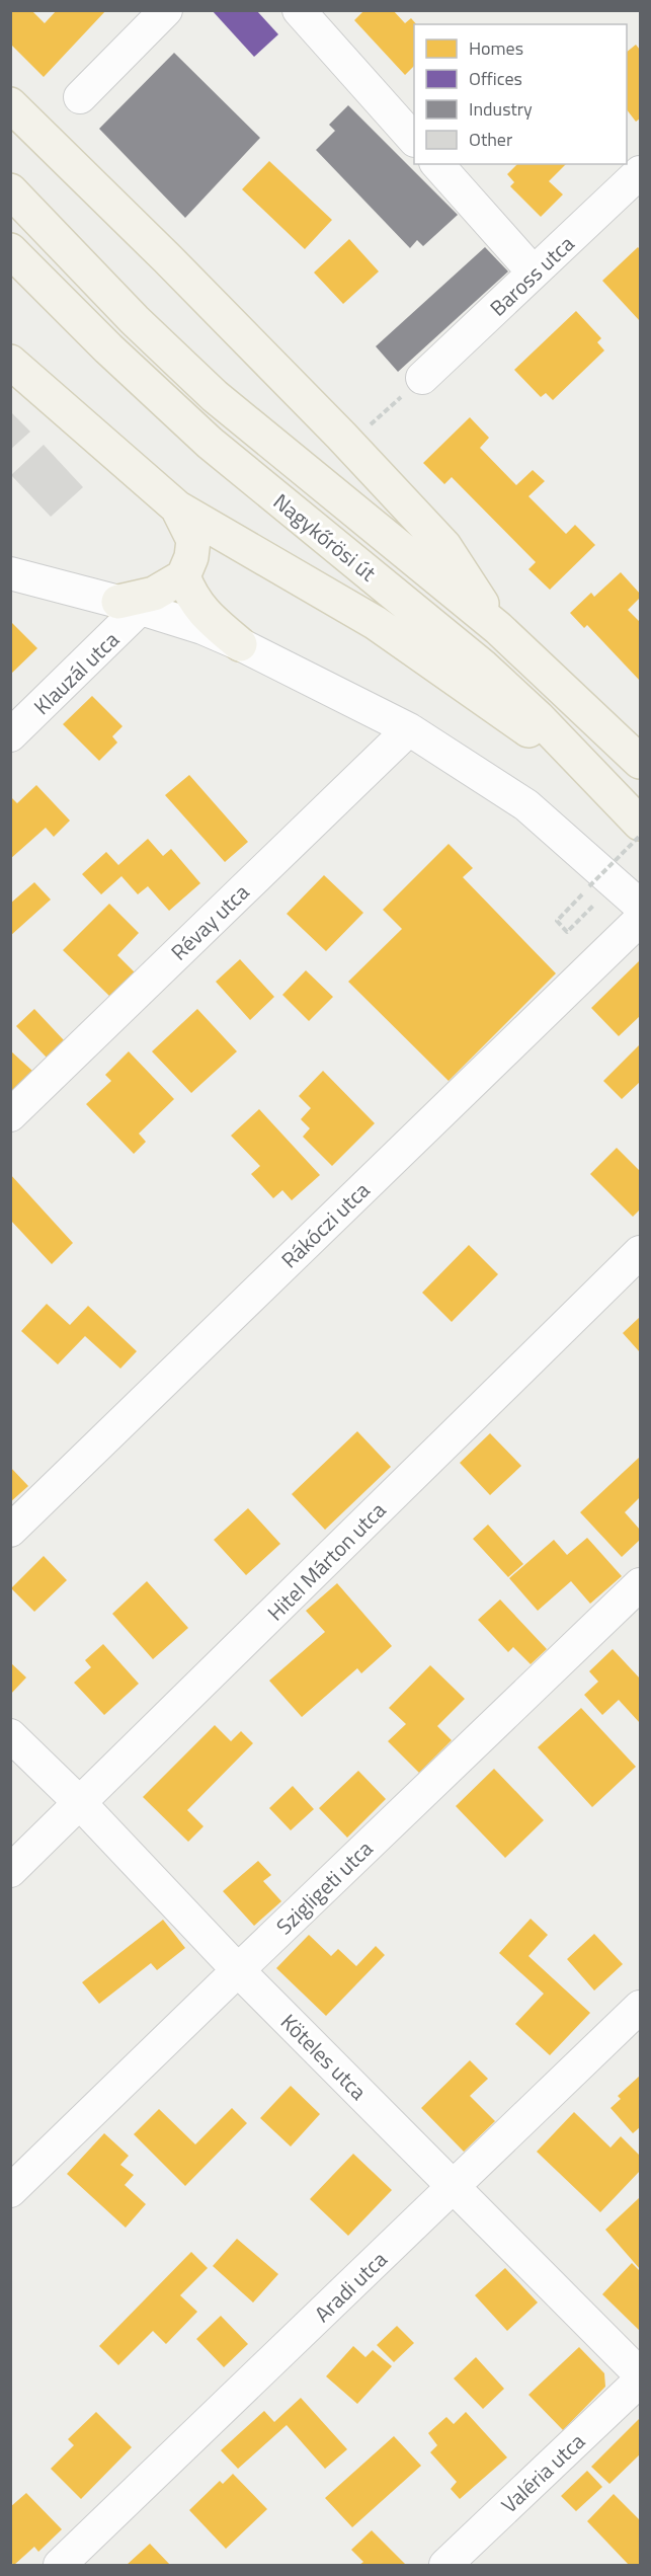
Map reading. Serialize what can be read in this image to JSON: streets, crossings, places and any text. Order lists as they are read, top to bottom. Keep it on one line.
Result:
{"streets":{"main road":["Nagykőrösi út"],"street":["Baross utca","Klauzál utca","Révay utca","Rákóczi utca","Hitel Márton utca","Szigligeti utca","Köteles utca","Aradi utca","Valéria utca"]},"crossings":[["Hitel Márton utca","Köteles utca"],["Szigligeti utca","Köteles utca"],["Köteles utca","Aradi utca"]],"legend":["Homes","Offices","Industry","Other"]}
